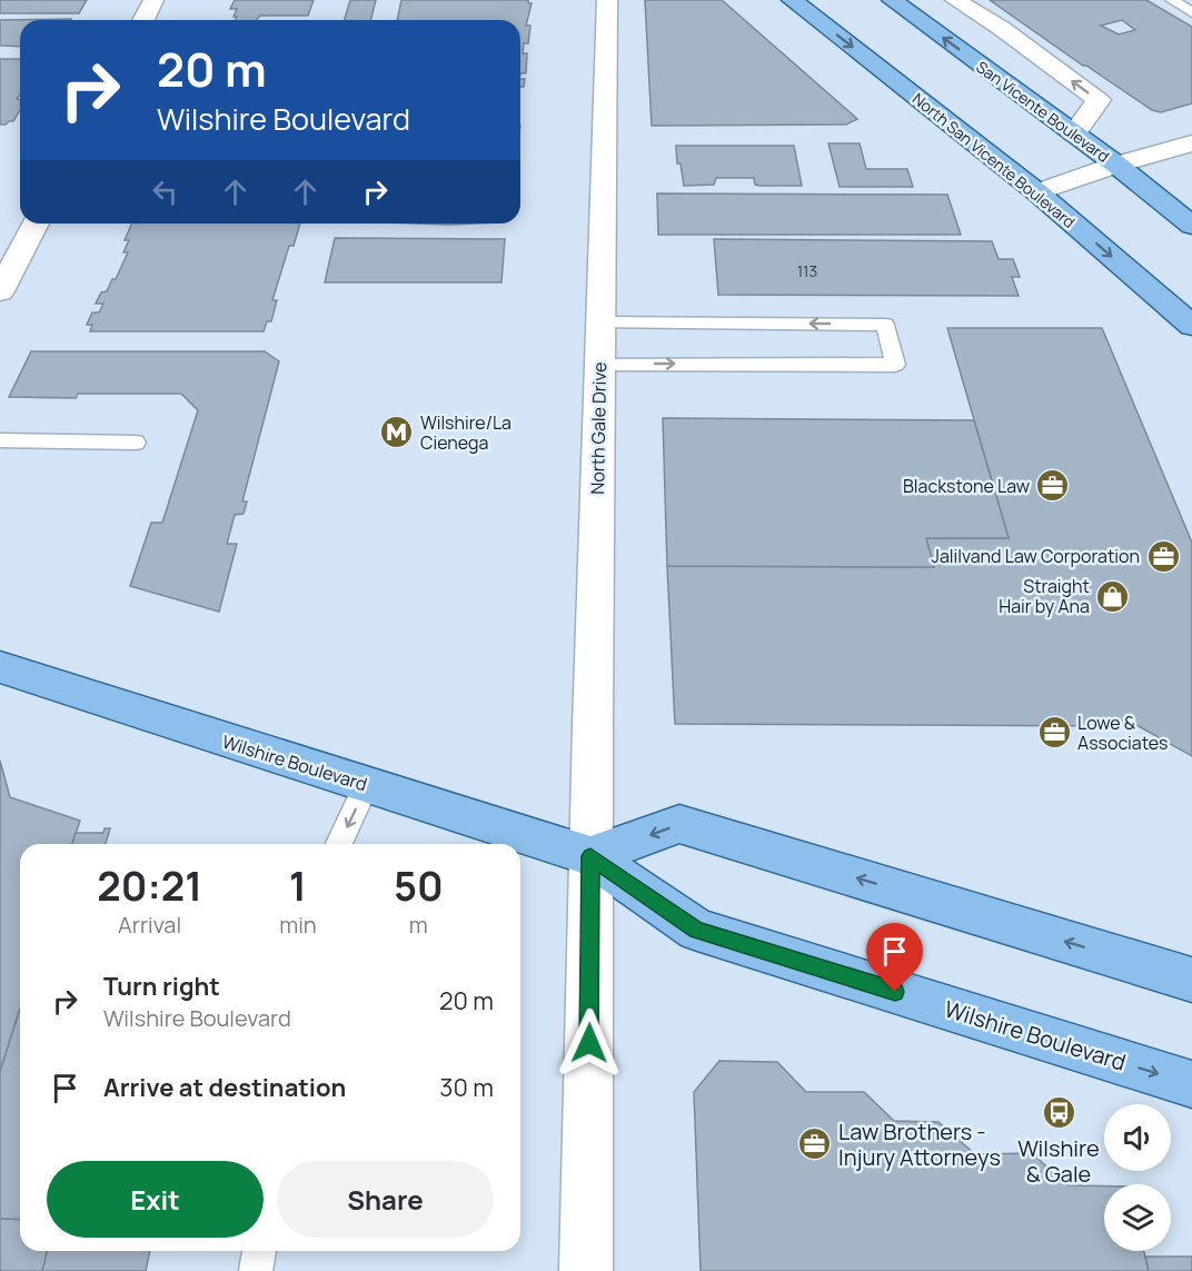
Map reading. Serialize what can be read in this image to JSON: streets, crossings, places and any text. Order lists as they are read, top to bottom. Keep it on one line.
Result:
{"streets":{"main road":["San Vicente Boulevard","North San Vicente Boulevard","Wilshire Boulevard"],"street":["North Gale Drive"]},"crossings":[["North Gale Drive","Wilshire Boulevard"]],"one_way":["San Vicente Boulevard","North San Vicente Boulevard"],"places":{"metro station":["Wilshire/La Cienega"],"office":["Blackstone Law","Jalilvand Law Corporation","Lowe & Associates","Law Brothers - Injury Attorneys"],"shop":["Straight Hair by Ana"],"bus stop":["Wilshire & Gale"]},"house_numbers":["113"],"page":{"turn":["20 m","Wilshire Boulevard"],"eta":["20:21","Arrival","1","min","50","m"],"list":[{"name":"Turn right","note":"Wilshire Boulevard","value":"20 m"},{"name":"Arrive at destination","value":"30 m"}],"buttons":["Exit","Share"]}}
